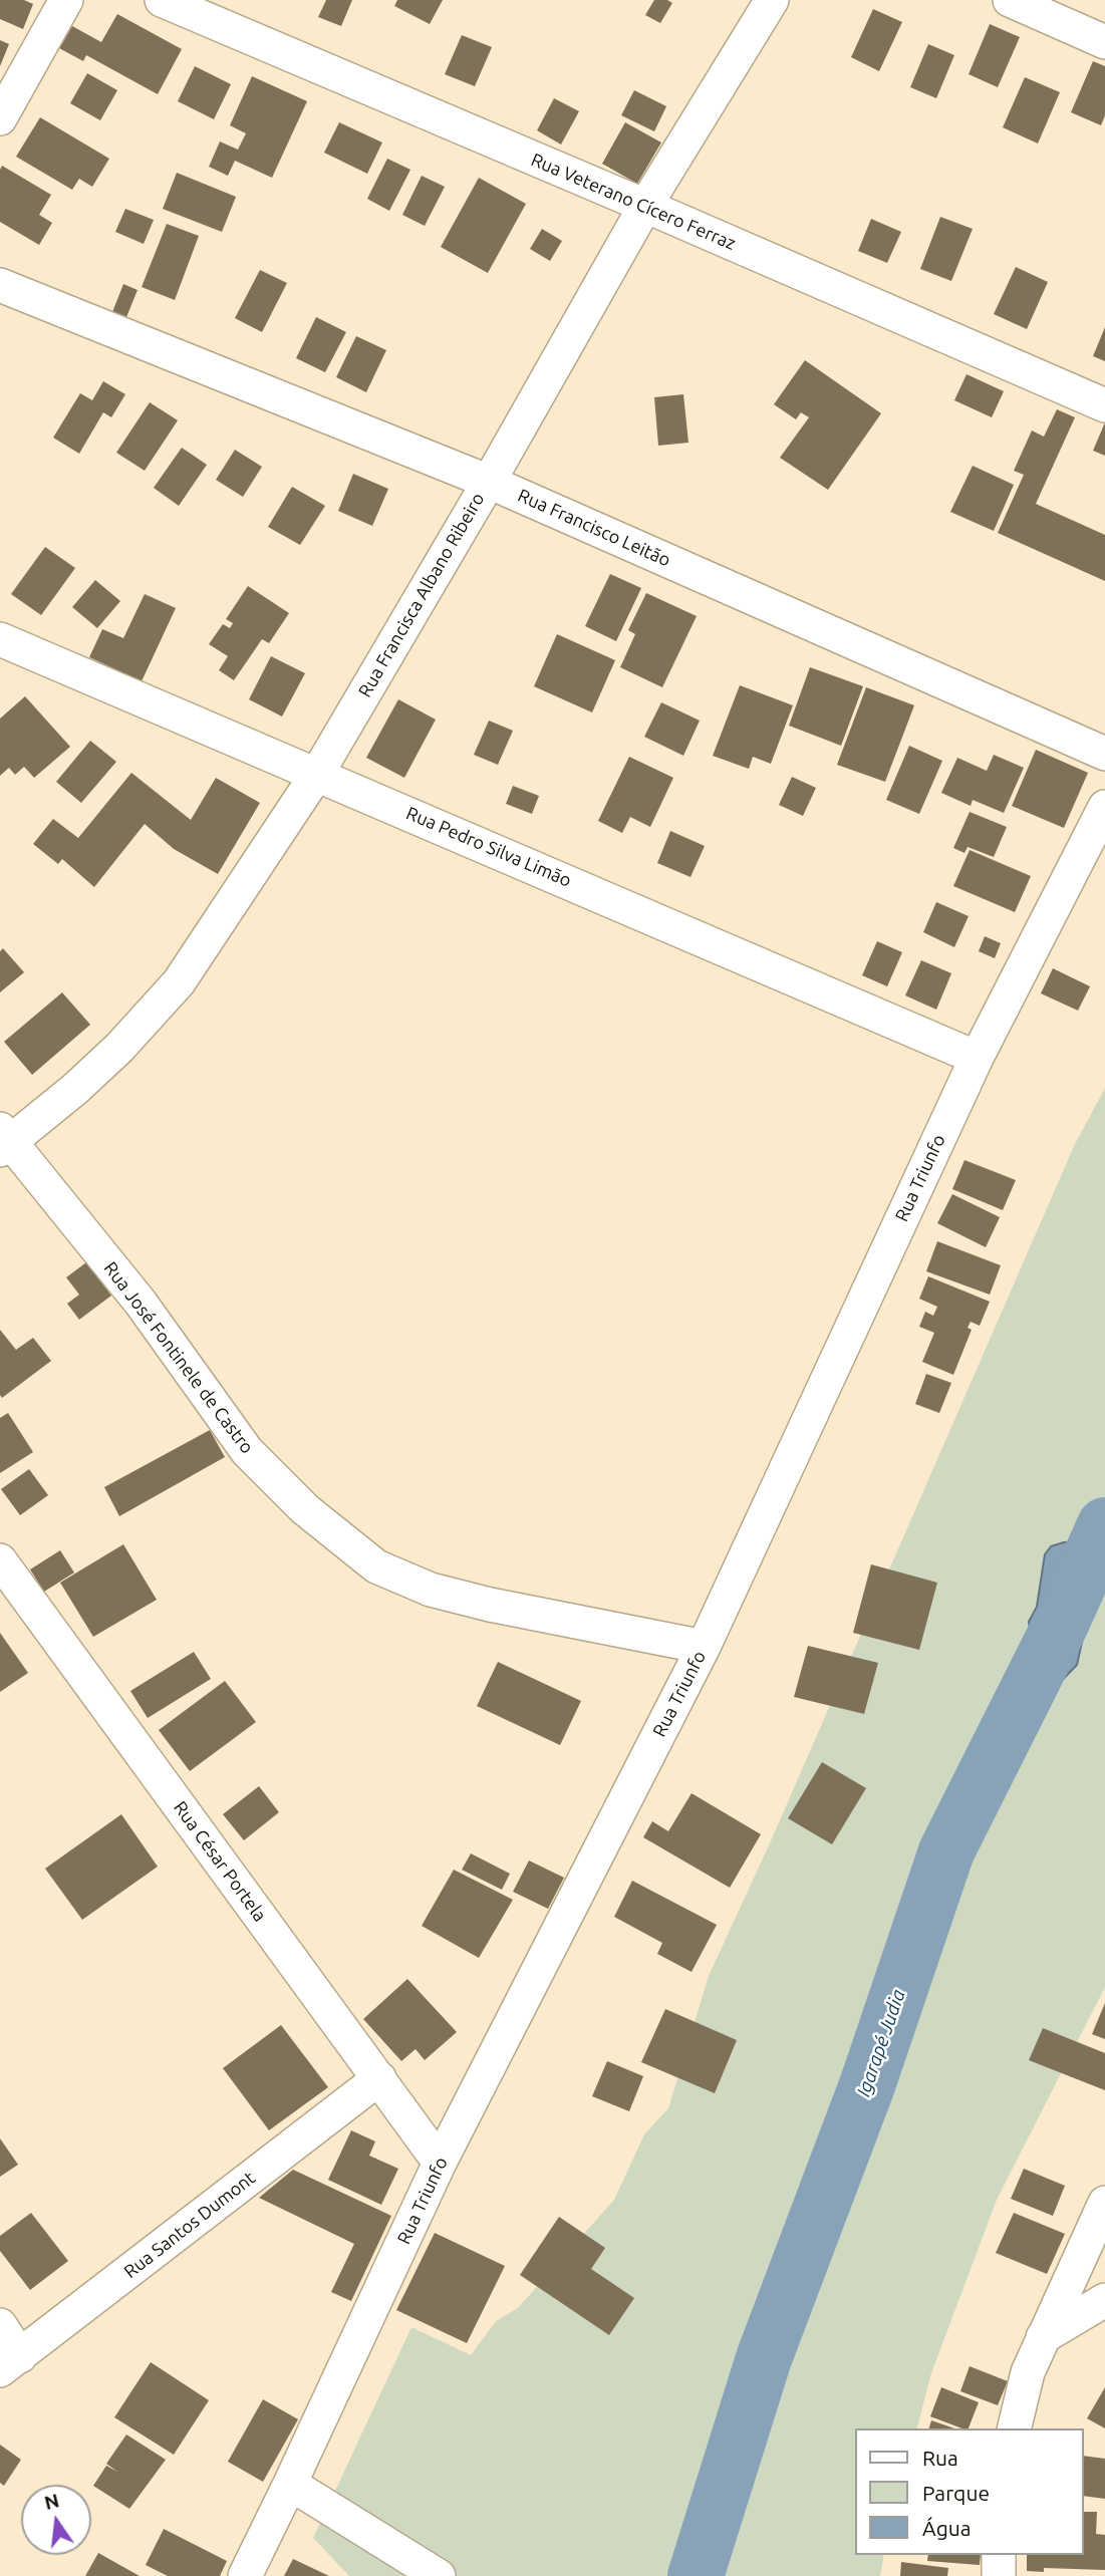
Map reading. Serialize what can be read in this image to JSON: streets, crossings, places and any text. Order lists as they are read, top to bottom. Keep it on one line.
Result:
{"streets":{"street":["Rua Veterano Cícero Ferraz","Rua Francisco Leitão","Rua Francisca Albano Ribeiro","Rua Pedro Silva Limão","Rua Triunfo","Rua José Fontinele de Castro","Rua César Portela","Rua Santos Dumont"]},"crossings":[["Rua Veterano Cícero Ferraz","Rua Francisca Albano Ribeiro"],["Rua Francisco Leitão","Rua Francisca Albano Ribeiro"],["Rua Francisca Albano Ribeiro","Rua Pedro Silva Limão"],["Rua Francisca Albano Ribeiro","Rua José Fontinele de Castro"],["Rua Pedro Silva Limão","Rua Triunfo"],["Rua Triunfo","Rua José Fontinele de Castro"],["Rua Triunfo","Rua César Portela"],["Rua César Portela","Rua Santos Dumont"]],"water":["Igarapé Judia"],"legend":["Rua","Parque","Água"],"north":"top"}
